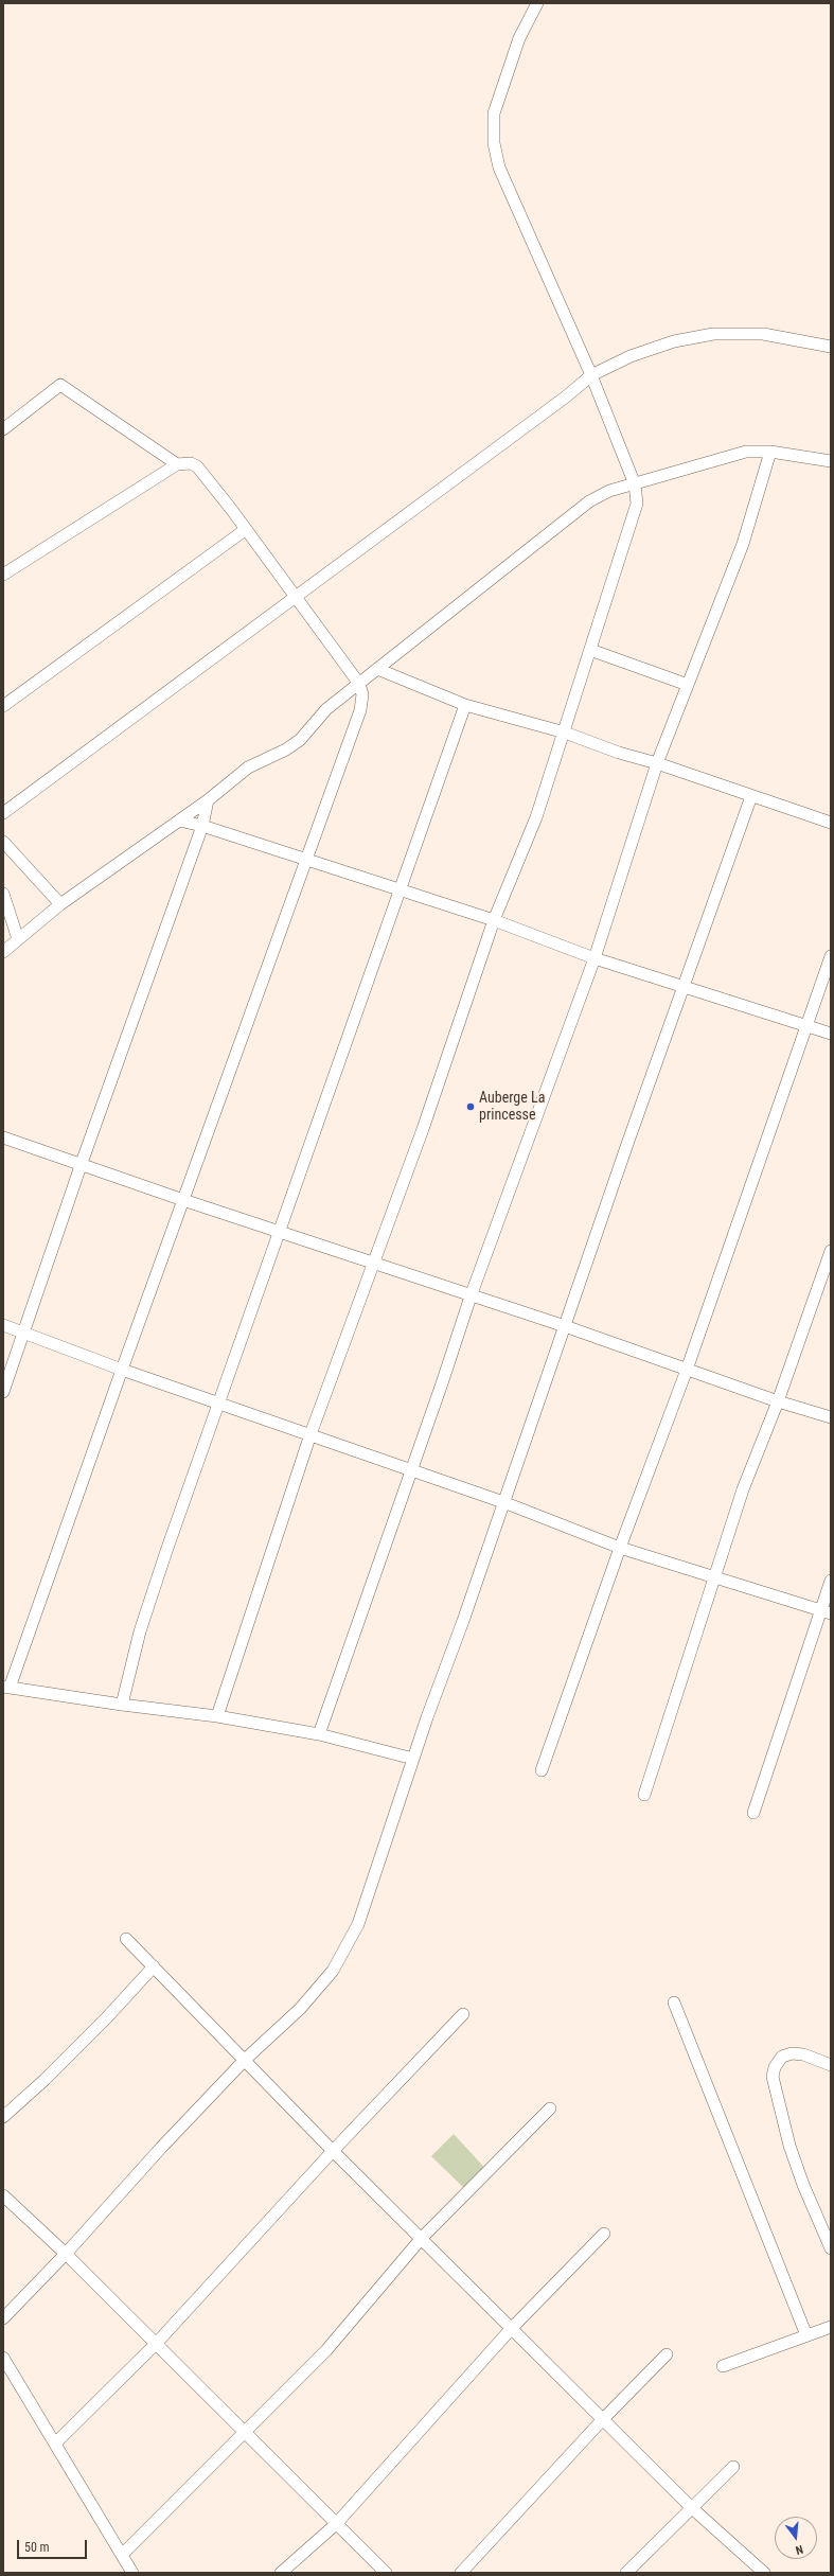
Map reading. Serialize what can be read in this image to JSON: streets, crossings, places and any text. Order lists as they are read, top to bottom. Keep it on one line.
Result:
{"places":["Auberge La princesse"],"scale_bar":"50 m","north":"bottom"}
